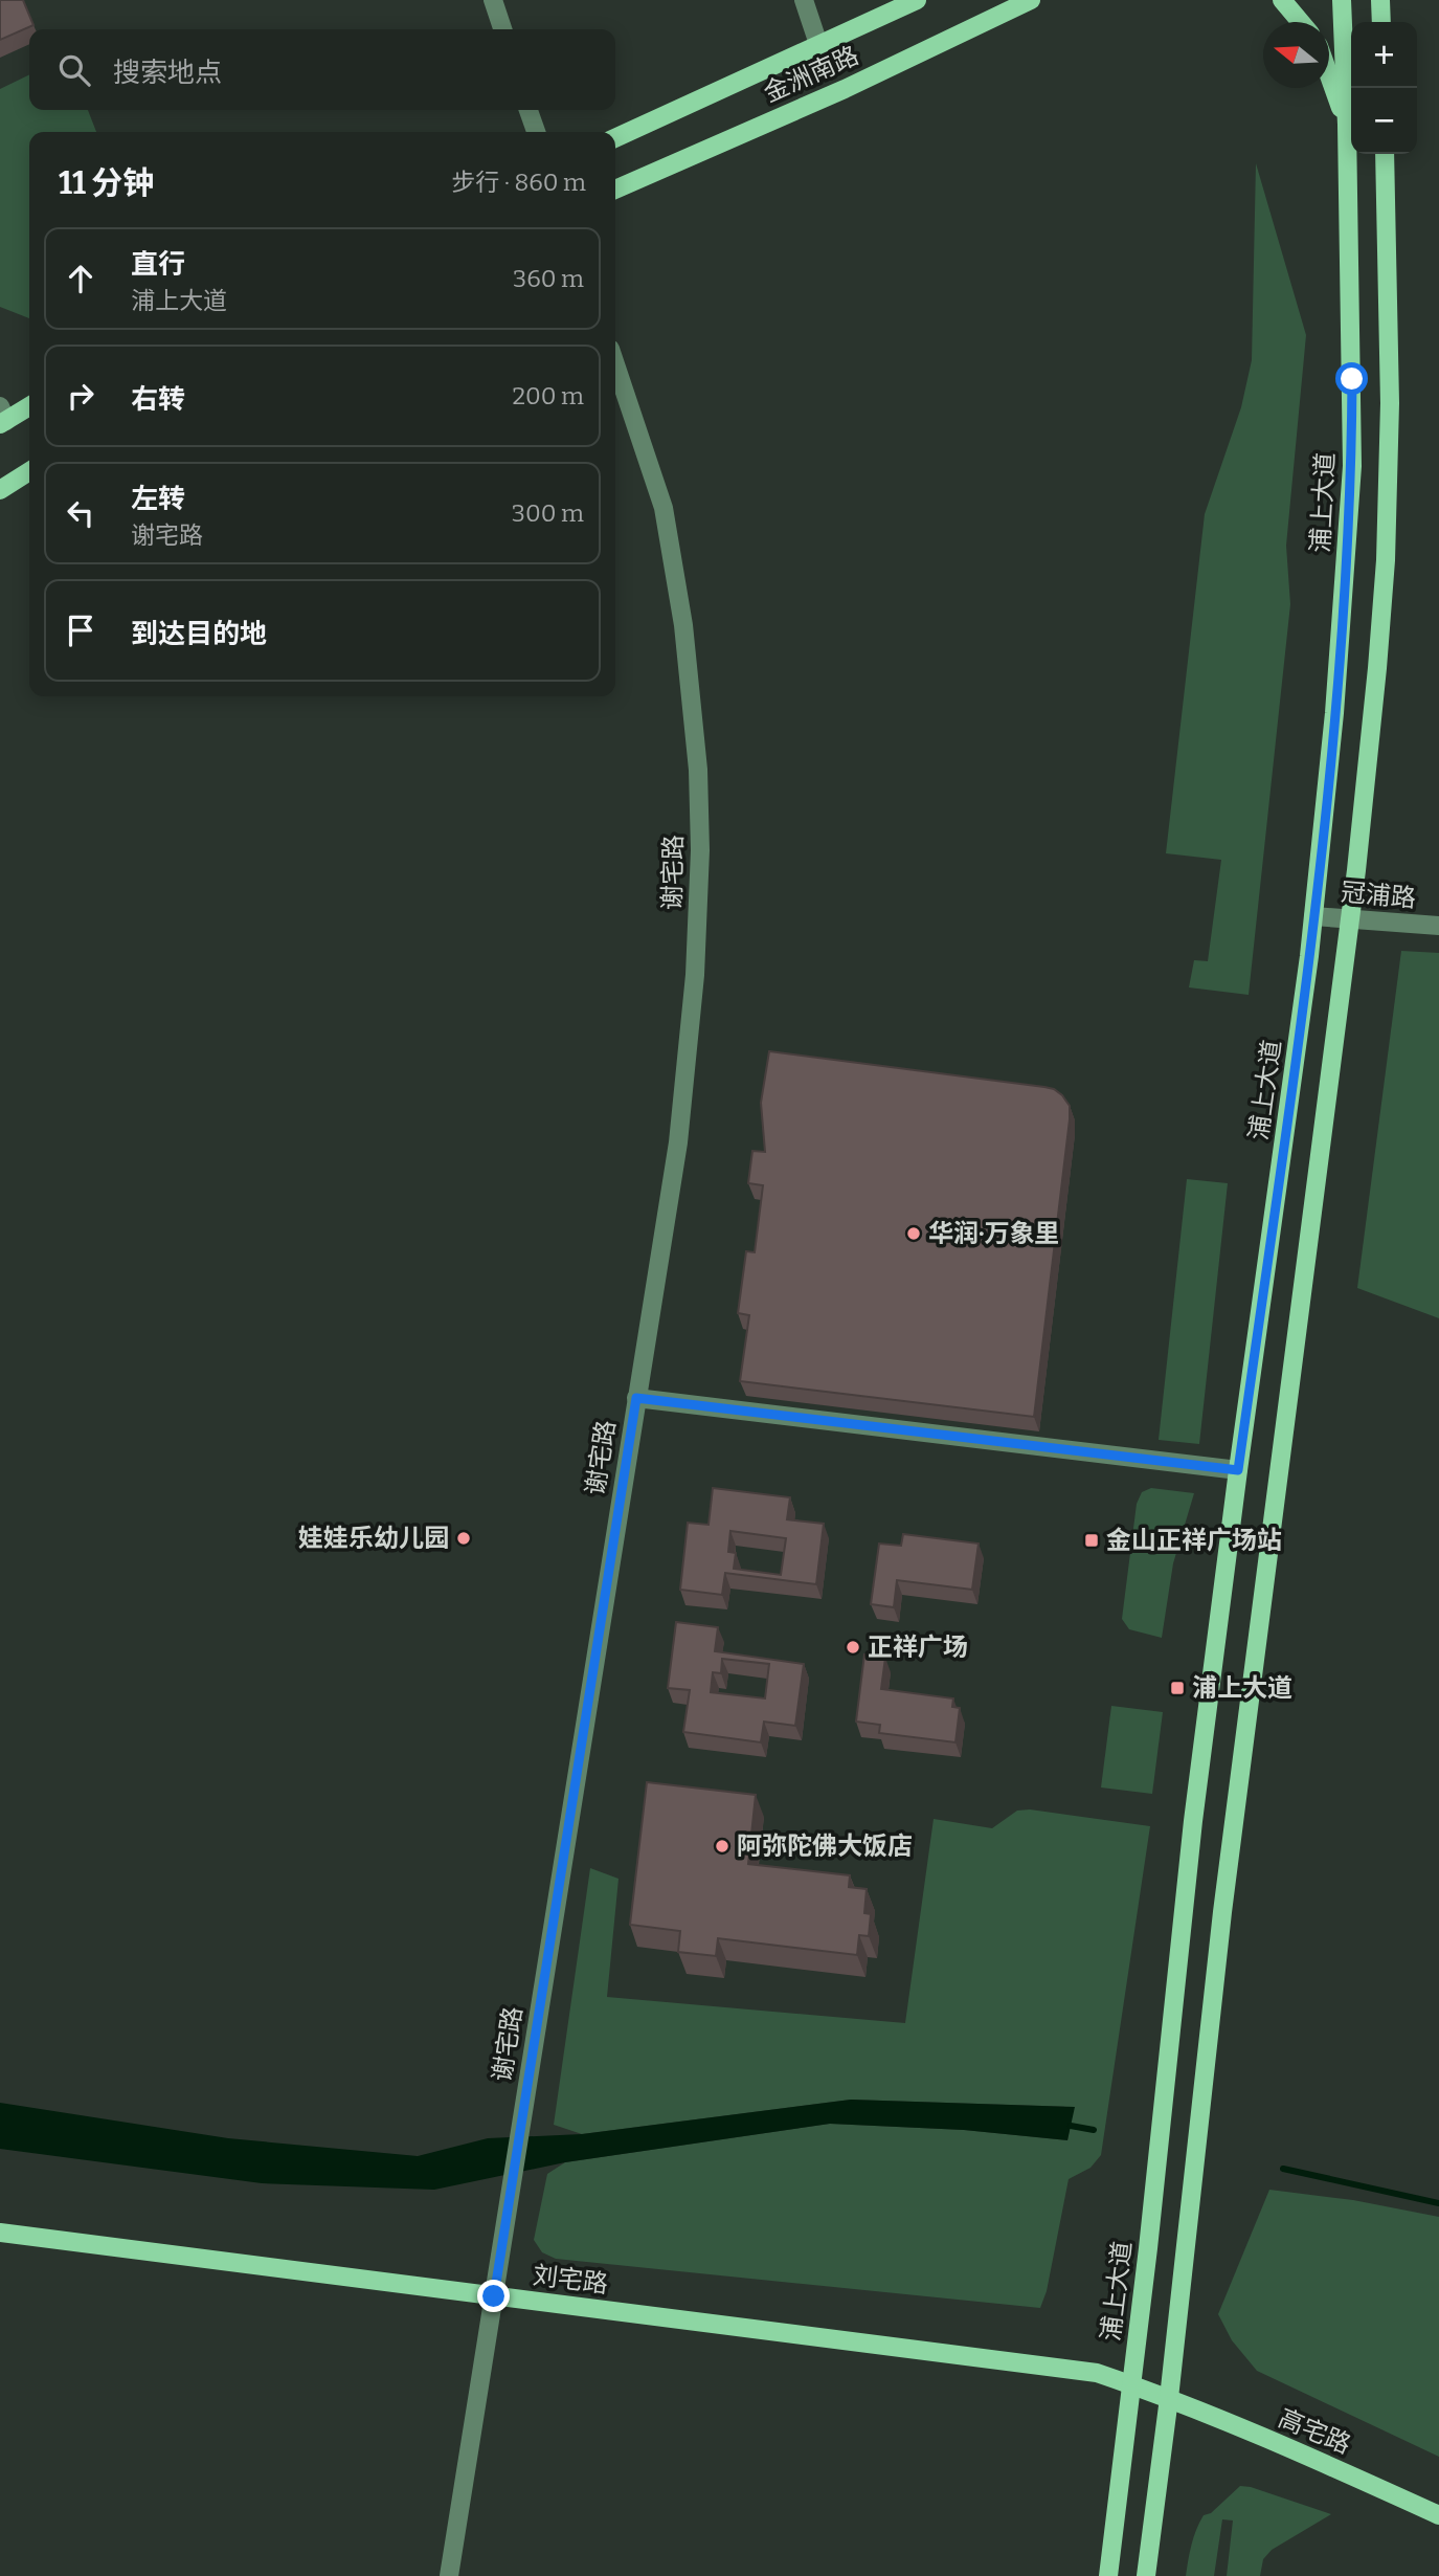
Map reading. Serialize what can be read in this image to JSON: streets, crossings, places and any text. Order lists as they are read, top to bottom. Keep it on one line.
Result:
{"streets":{"main road":["金洲南路","浦上大道","刘宅路","高宅路"],"street":["谢宅路","冠浦路"]},"crossings":[["浦上大道","冠浦路"],["浦上大道","刘宅路"],["谢宅路","刘宅路"],["刘宅路","高宅路"]],"places":{"other":["华润·万象里","娃娃乐幼儿园","正祥广场","阿弥陀佛大饭店"],"transit":["金山正祥广场站","浦上大道"]},"north":"left","page":{"map_buttons":["+","−"],"search":"搜索地点","heading":["11 分钟","步行 · 860 m"],"list":[["直行","浦上大道","360 m"],["右转","200 m"],["左转","谢宅路","300 m"],"到达目的地"]}}
